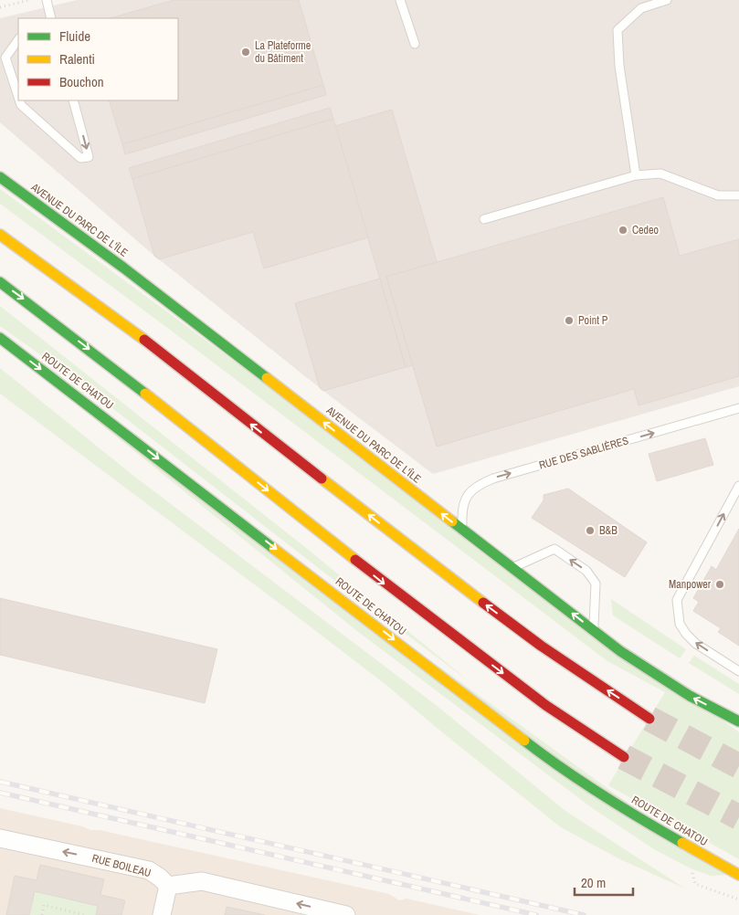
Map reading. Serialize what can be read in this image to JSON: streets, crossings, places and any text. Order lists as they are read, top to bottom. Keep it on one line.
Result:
{"streets":{"main road":["AVENUE DU PARC DE L'ÎLE","ROUTE DE CHATOU"],"street":["RUE BOILEAU"],"lane":["RUE DES SABLIÈRES"]},"crossings":[["AVENUE DU PARC DE L'ÎLE","RUE DES SABLIÈRES"]],"one_way":["RUE DES SABLIÈRES","RUE BOILEAU"],"places":["La Plateforme du Bâtiment","Cedeo","Point P","B&B","Manpower"],"legend":["Fluide","Ralenti","Bouchon"],"scale_bar":"20 m"}
